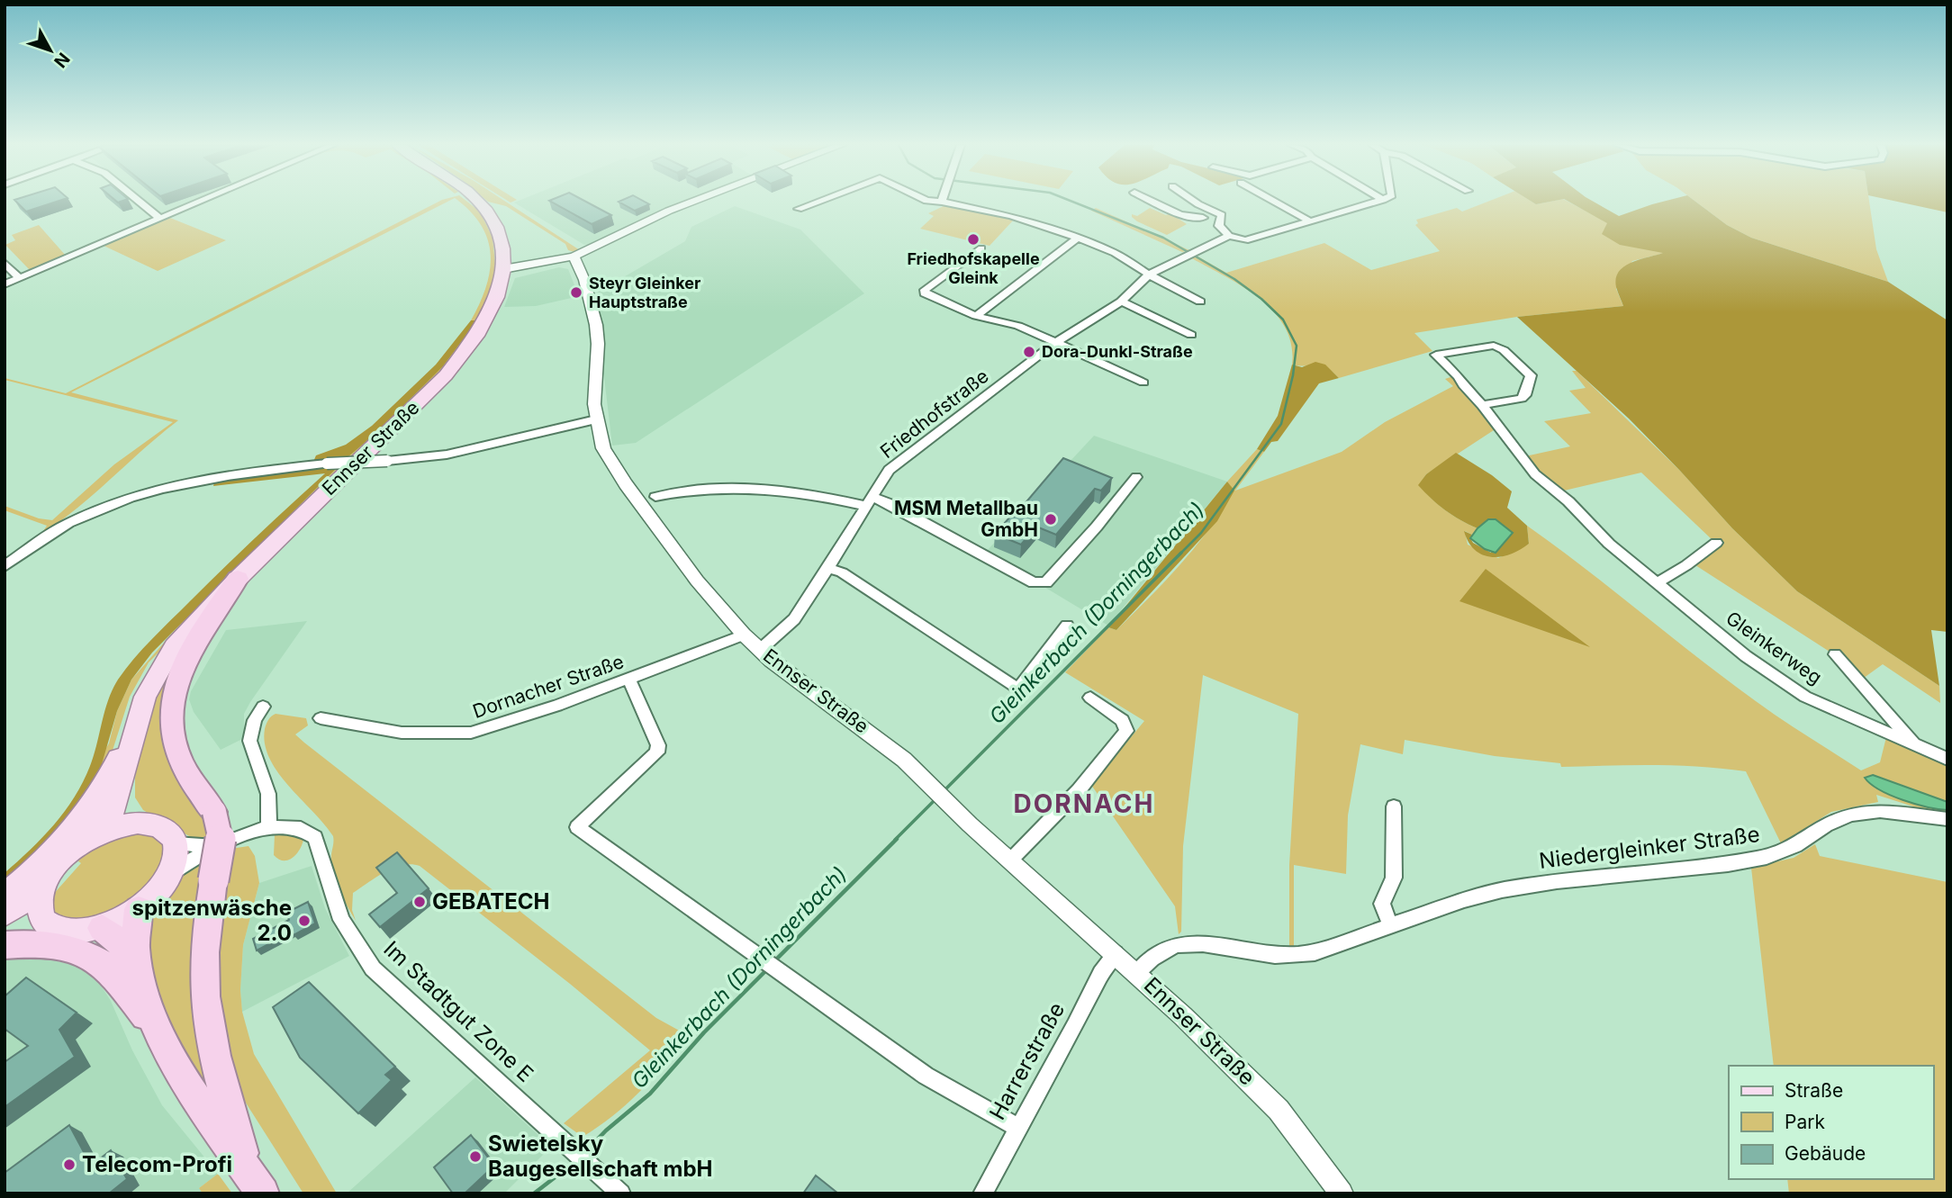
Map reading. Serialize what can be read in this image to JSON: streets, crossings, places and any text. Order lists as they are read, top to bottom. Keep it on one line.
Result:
{"streets":{"main road":["Ennser Straße"],"street":["Friedhofstraße","Gleinkerweg","Dornacher Straße","Niedergleinker Straße","Im Stadtgut Zone E","Harrerstraße"]},"crossings":[["Friedhofstraße","Ennser Straße"],["Ennser Straße","Dornacher Straße"],["Ennser Straße","Niedergleinker Straße"],["Ennser Straße","Im Stadtgut Zone E"],["Ennser Straße","Harrerstraße"]],"districts":["DORNACH"],"water":["Gleinkerbach (Dorningerbach)"],"places":["Friedhofskapelle Gleink","Steyr Gleinker Hauptstraße","Dora-Dunkl-Straße","MSM Metallbau GmbH","GEBATECH","spitzenwäsche 2.0","Swietelsky Baugesellschaft mbH","Telecom-Profi"],"legend":["Straße","Park","Gebäude"],"north":"bottom right"}
